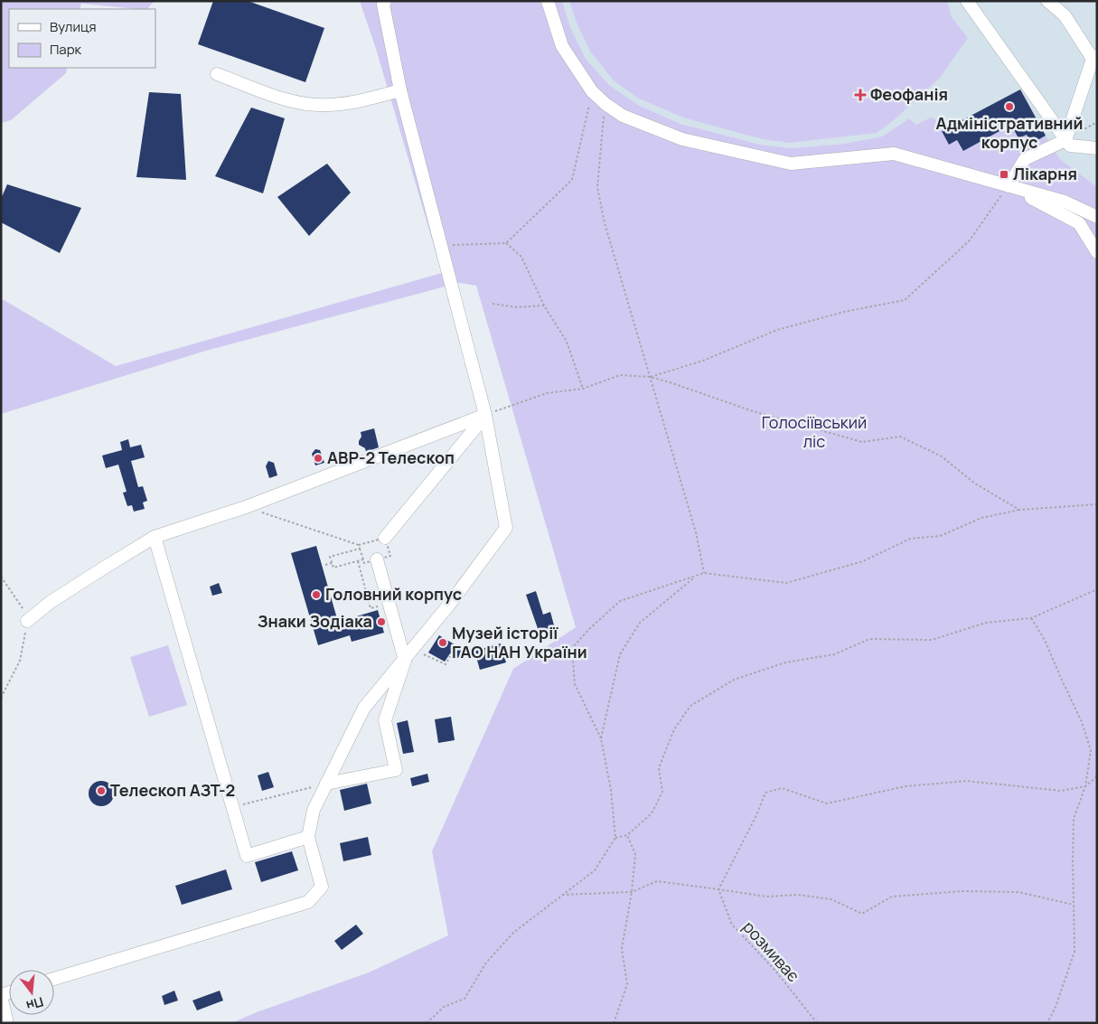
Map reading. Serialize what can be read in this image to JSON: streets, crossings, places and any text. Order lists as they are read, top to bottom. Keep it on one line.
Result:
{"streets":{"path":["розмиває"]},"parks":["Голосіївський ліс"],"places":{"health":["Феофанія"],"other":["Адміністративний корпус","АВР-2 Телескоп","Головний корпус","Знаки Зодіака","Музей історії ГАО НАН України","Телескоп АЗТ-2"],"transit":["Лікарня"]},"legend":["Вулиця","Парк"],"north":"bottom"}
